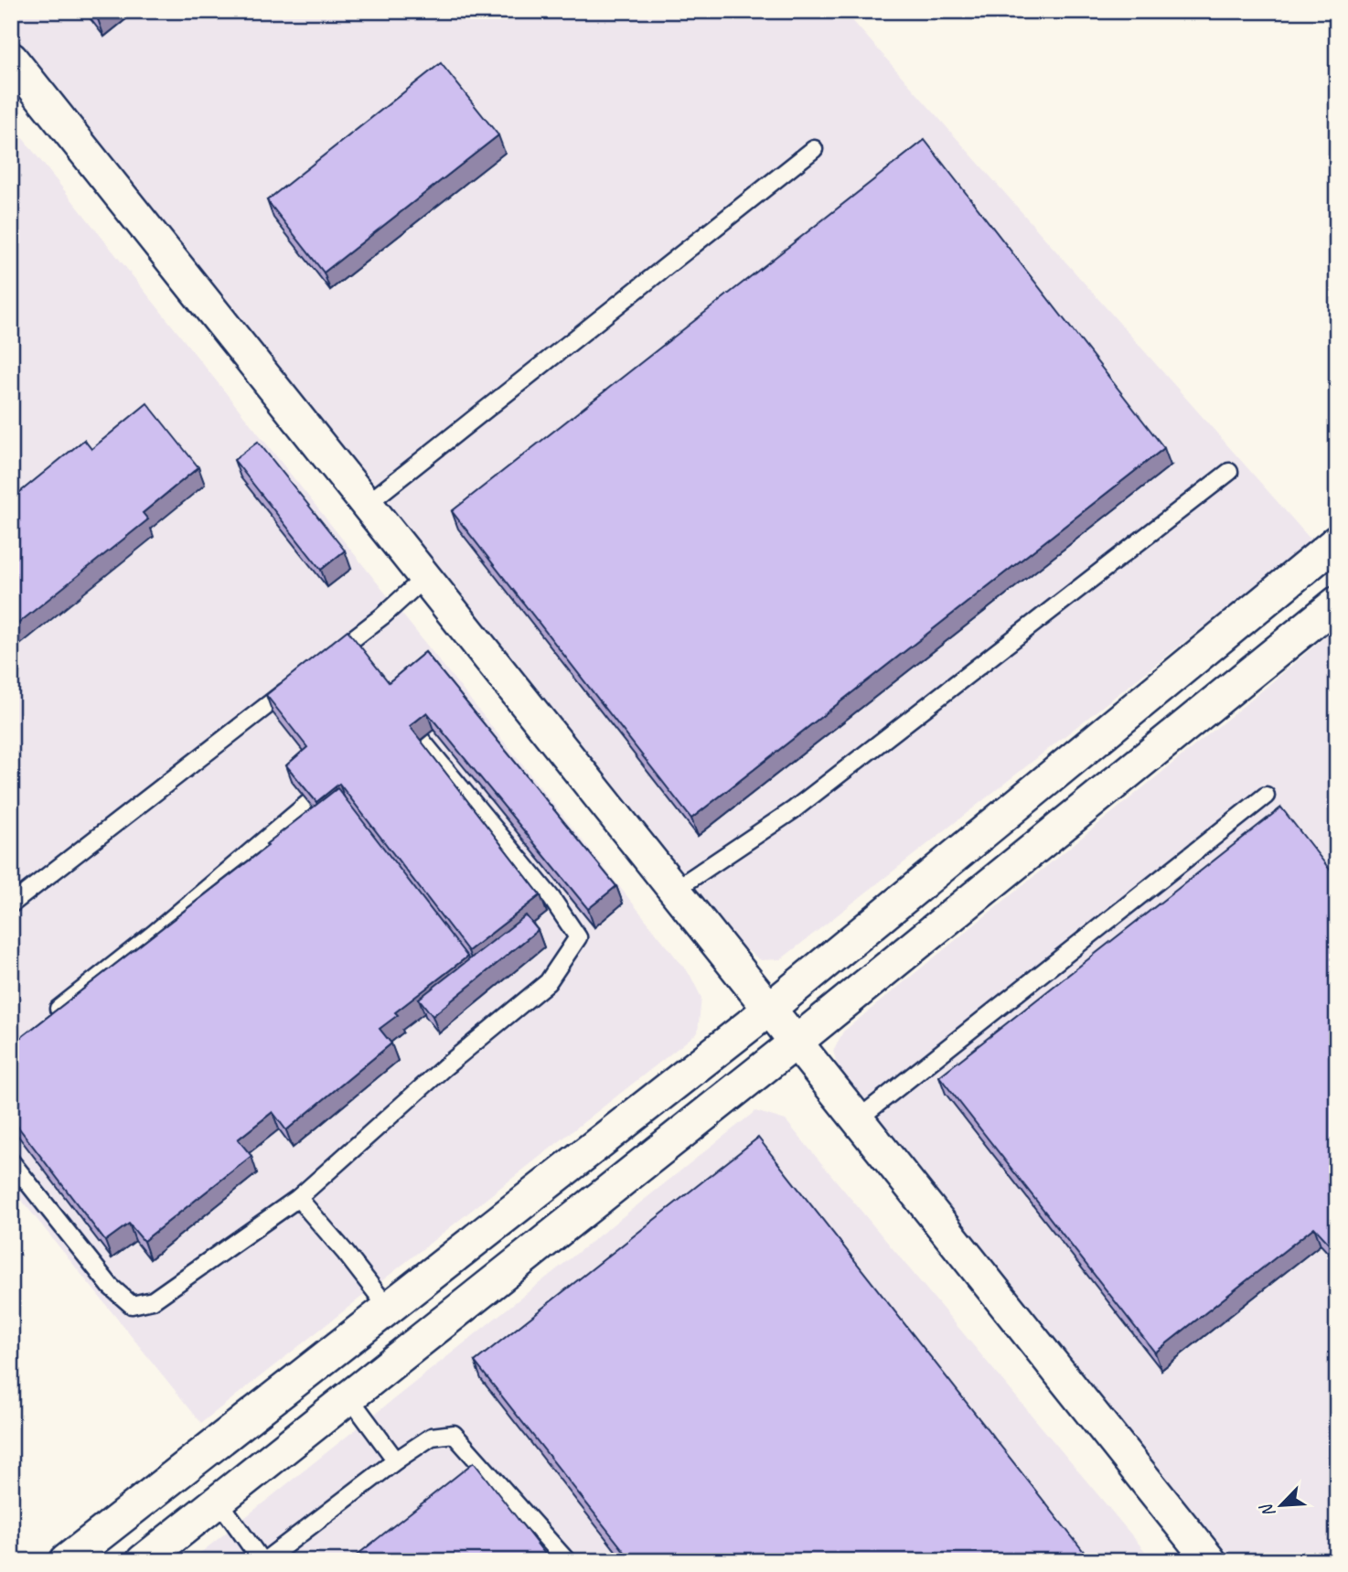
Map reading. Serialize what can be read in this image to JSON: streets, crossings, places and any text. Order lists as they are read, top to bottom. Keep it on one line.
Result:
{"north":"bottom left"}
